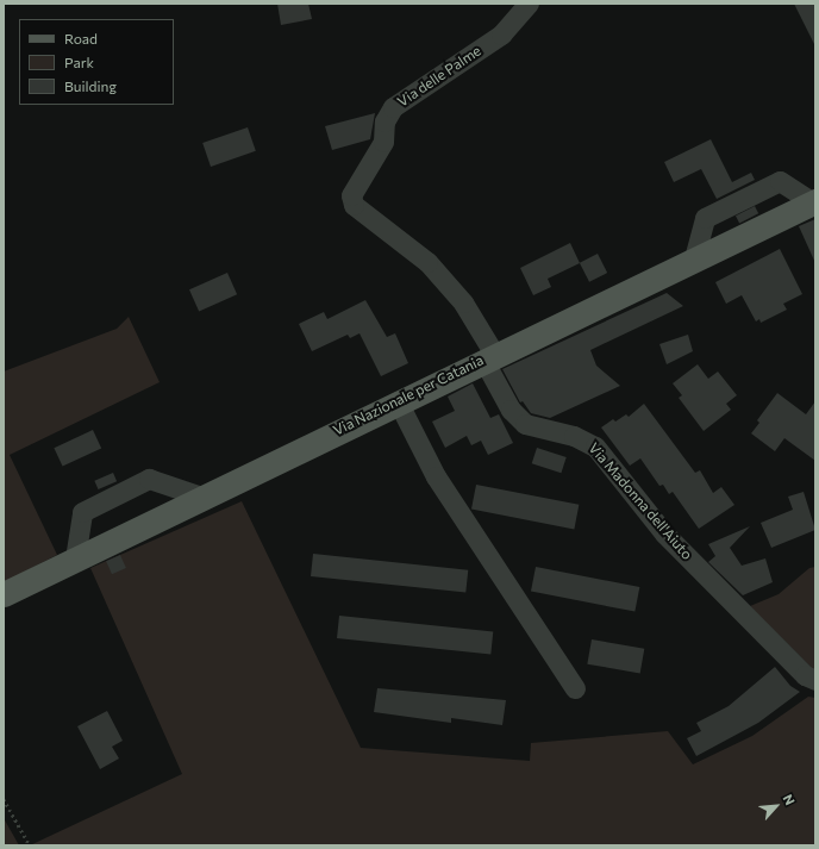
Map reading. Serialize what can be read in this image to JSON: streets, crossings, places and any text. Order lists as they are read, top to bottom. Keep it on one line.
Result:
{"streets":{"main road":["Via Nazionale per Catania"],"street":["Via delle Palme","Via Madonna dell'Aiuto"]},"crossings":[["Via delle Palme","Via Nazionale per Catania"],["Via delle Palme","Via Madonna dell'Aiuto"],["Via Nazionale per Catania","Via Madonna dell'Aiuto"]],"legend":["Road","Park","Building"],"north":"top right"}
